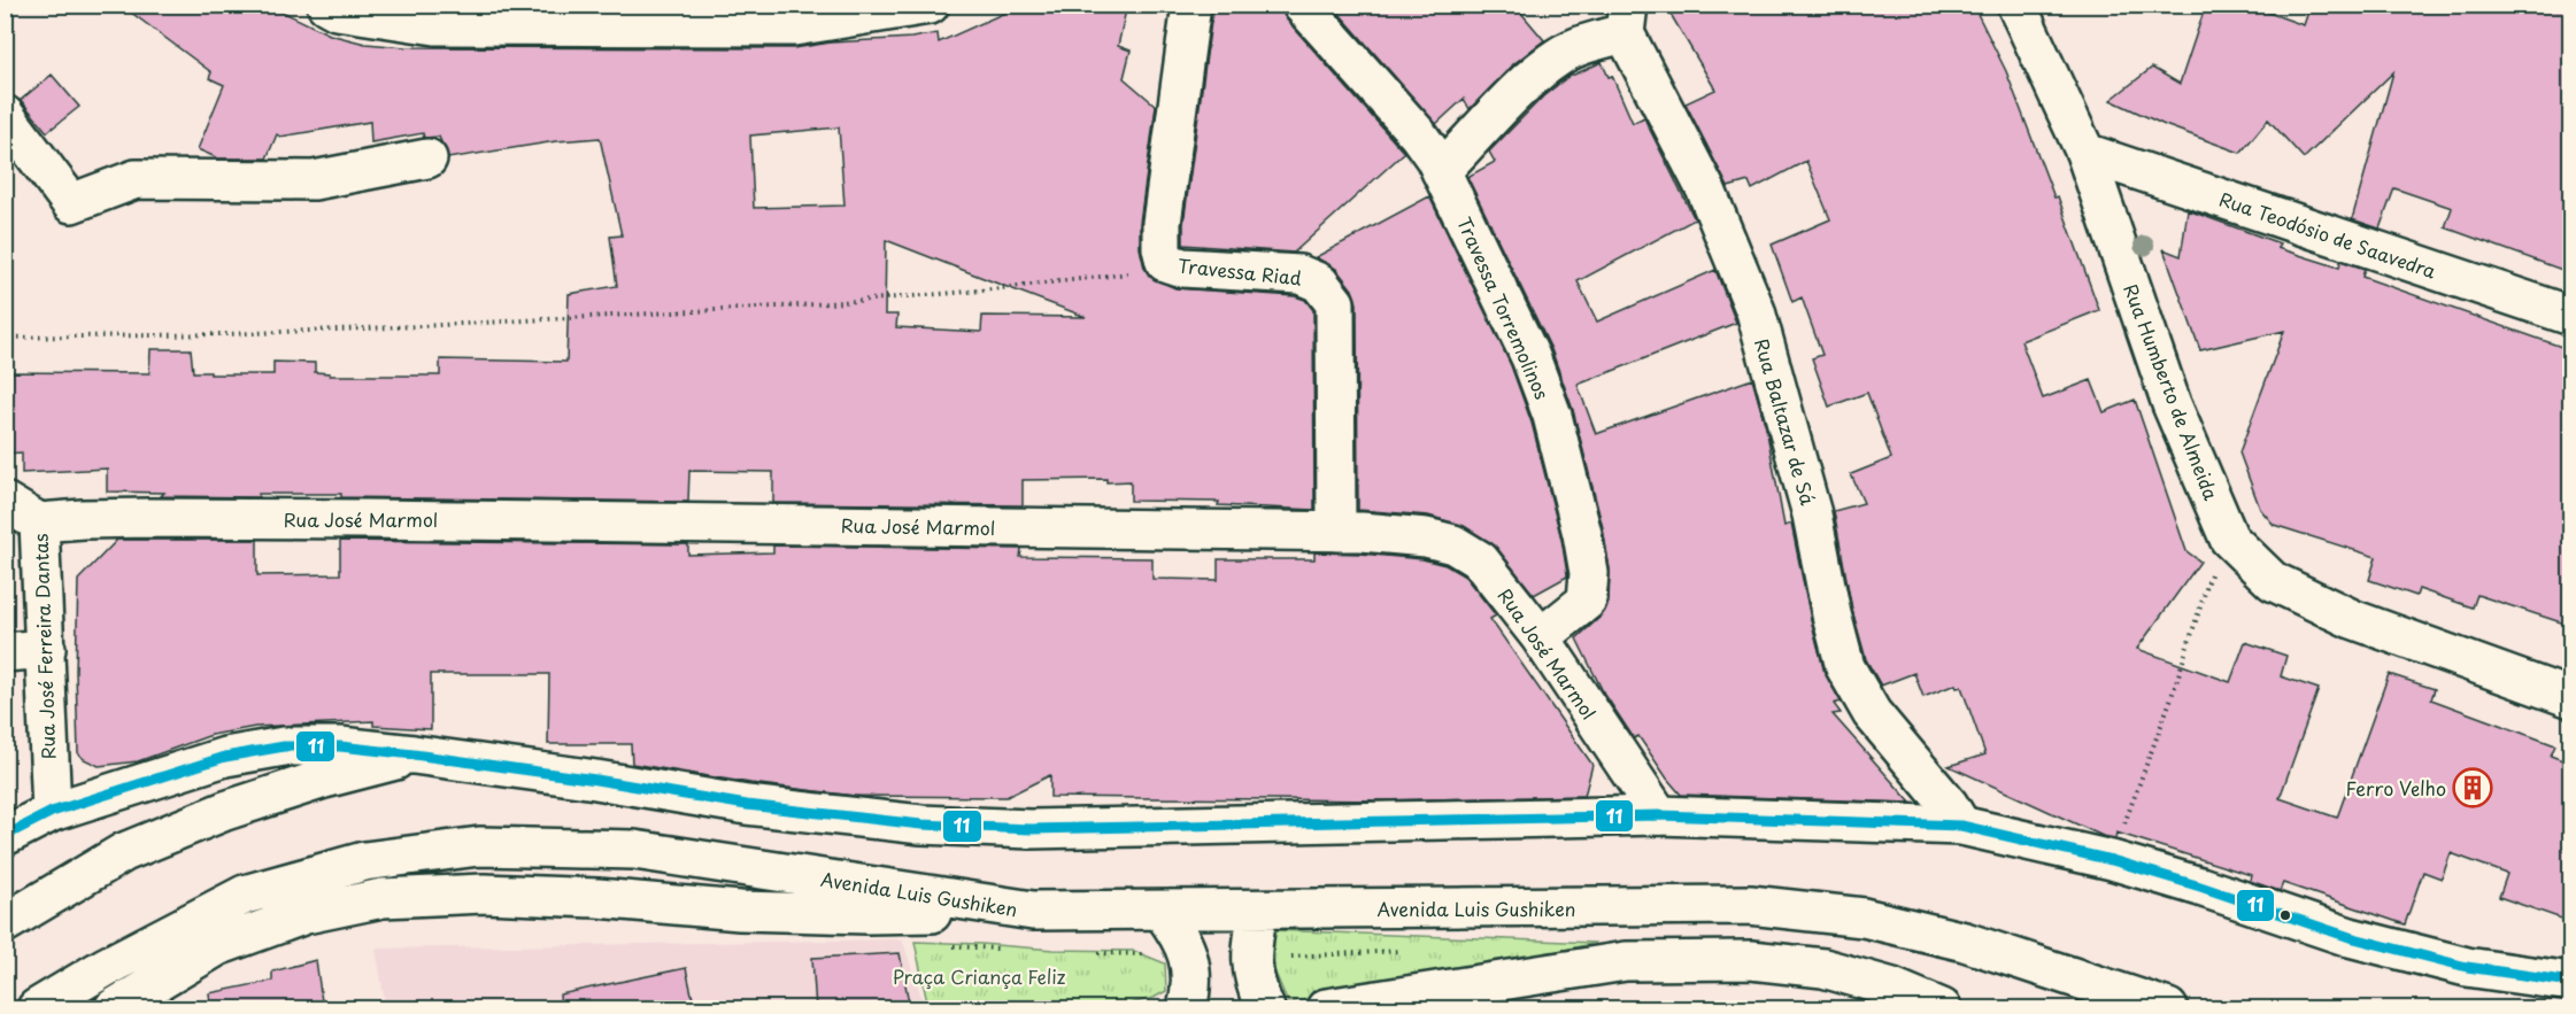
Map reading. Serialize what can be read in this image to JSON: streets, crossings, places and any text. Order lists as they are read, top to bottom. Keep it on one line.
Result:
{"streets":{"main road":["Rua Teodósio de Saavedra","Travessa Riad","Travessa Torremolinos","Rua Humberto de Almeida","Rua Baltazar de Sá","Rua José Marmol","Rua José Ferreira Dantas","Avenida Luis Gushiken"]},"crossings":[["Rua Teodósio de Saavedra","Rua Humberto de Almeida"],["Travessa Riad","Rua José Marmol"],["Travessa Torremolinos","Rua José Marmol"],["Rua José Marmol","Rua José Ferreira Dantas"]],"parks":["Praça Criança Feliz"],"places":{"building":["Ferro Velho"]},"lines":["transit line 11"]}
